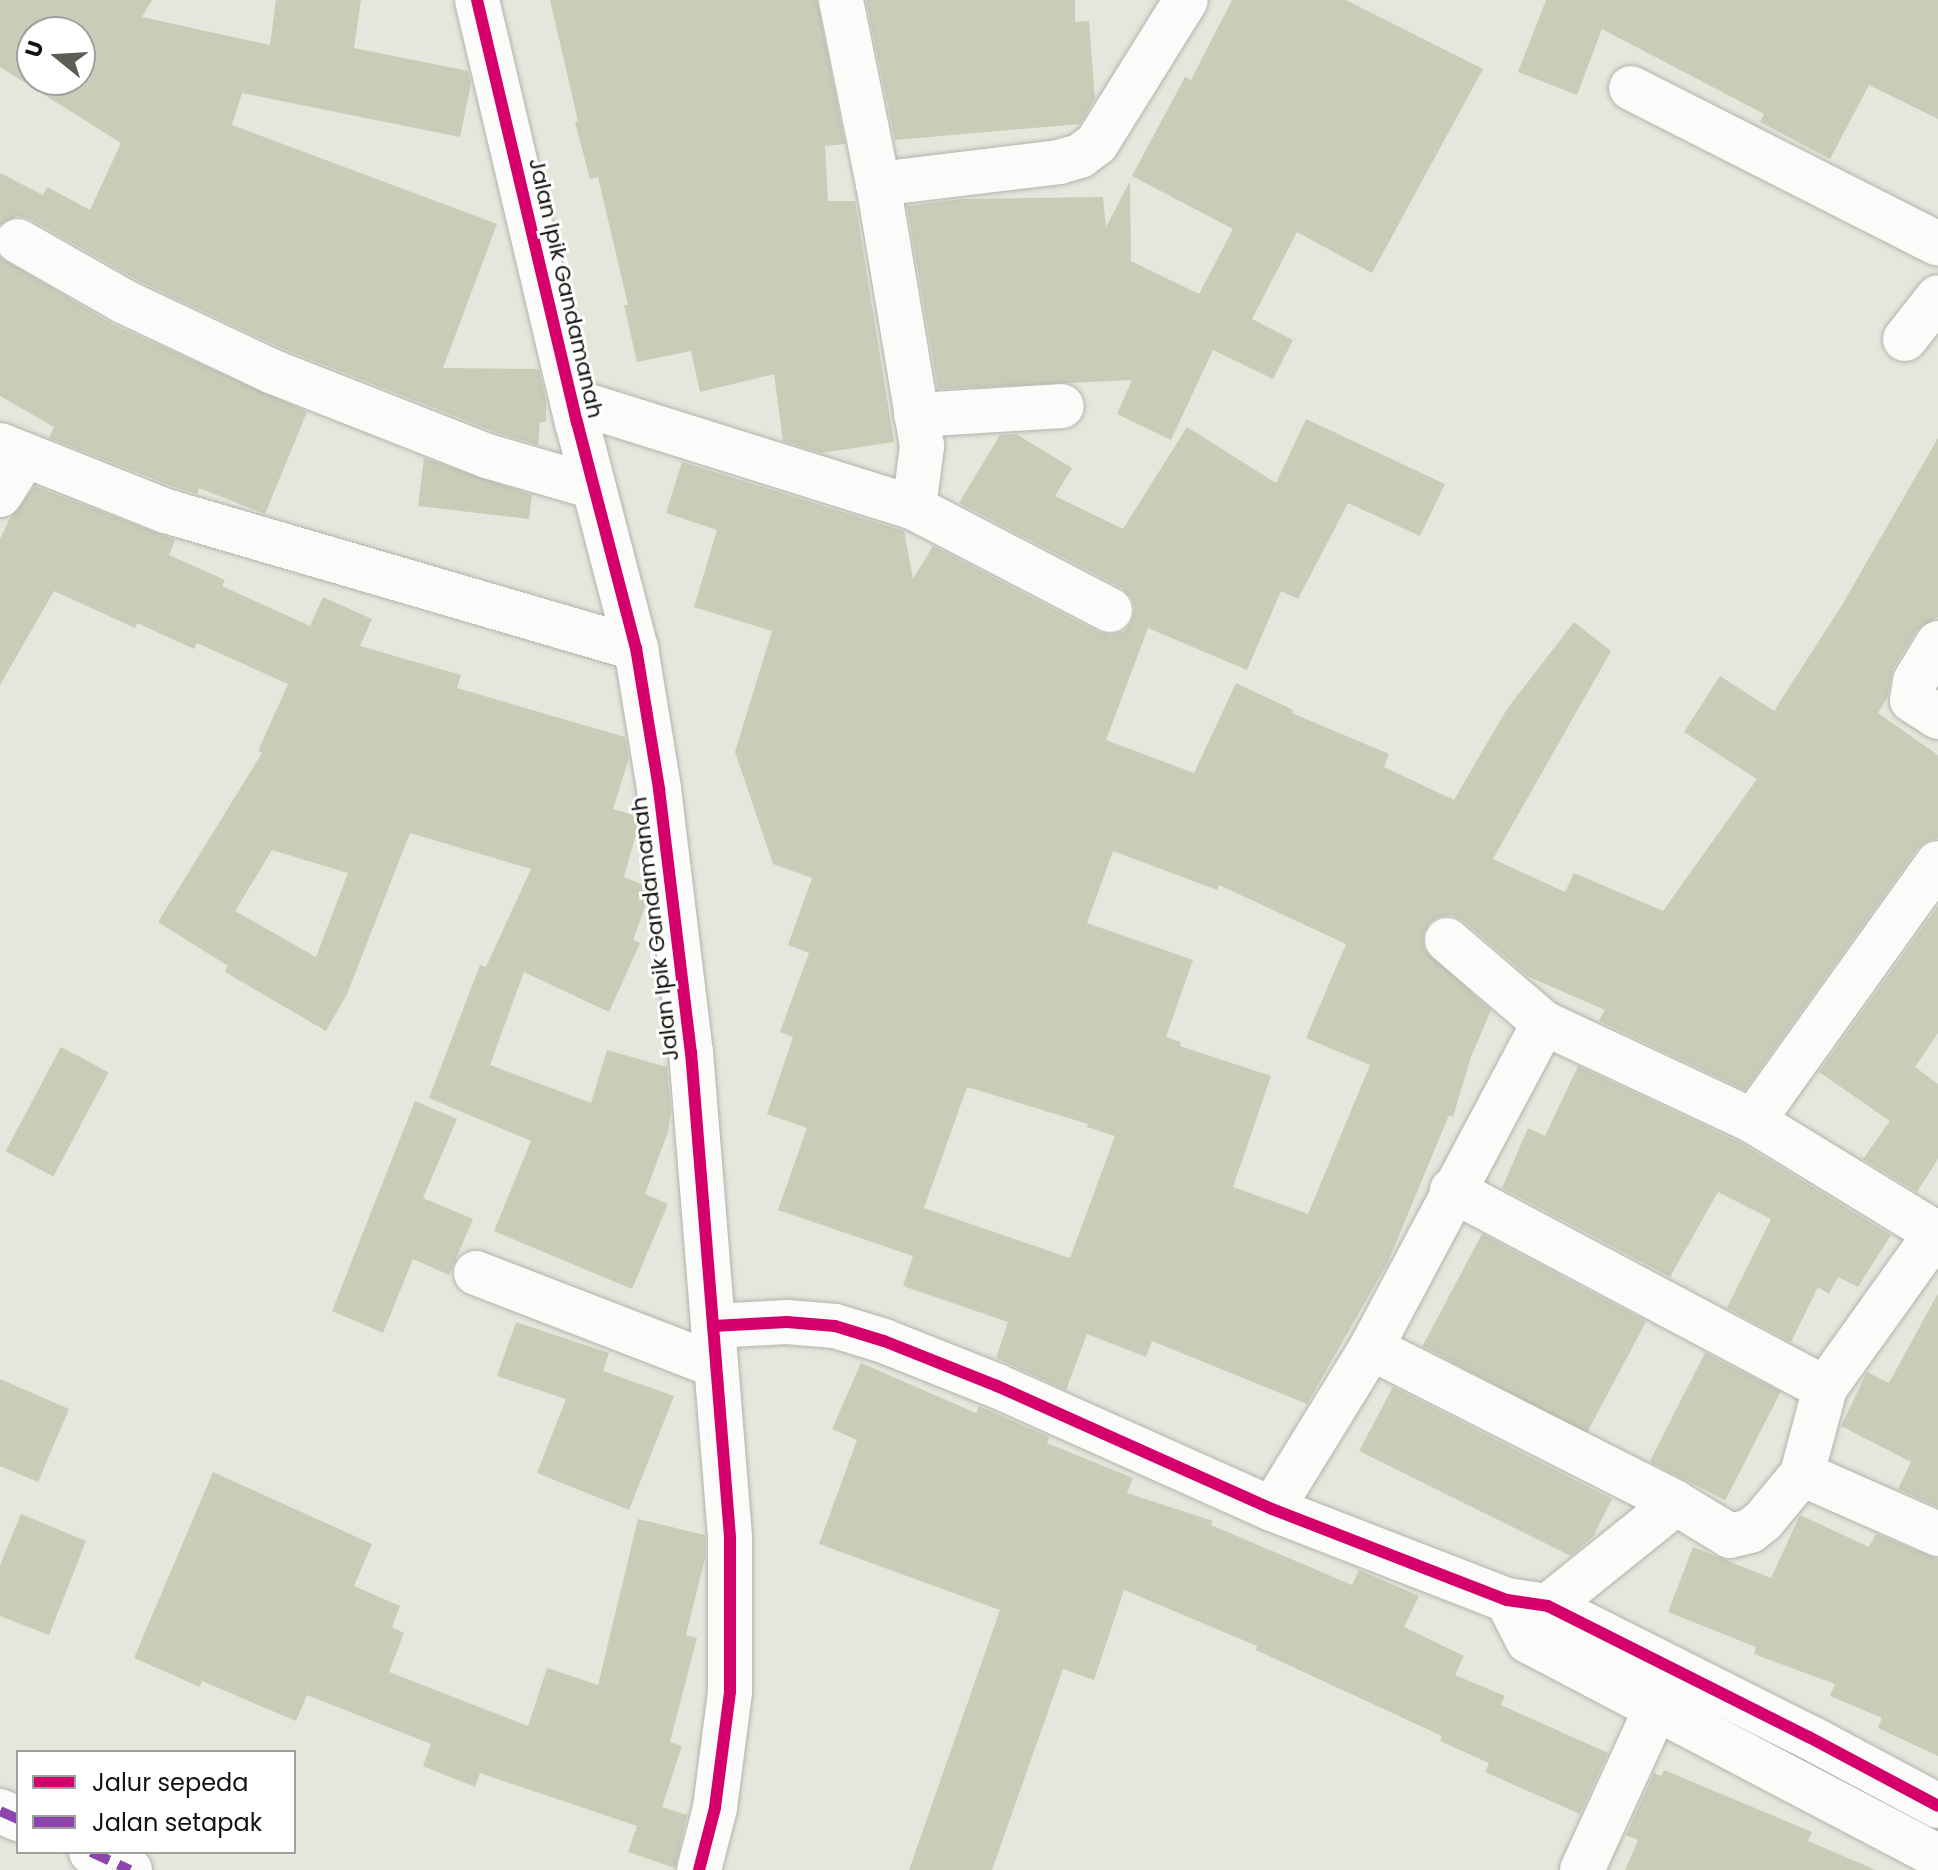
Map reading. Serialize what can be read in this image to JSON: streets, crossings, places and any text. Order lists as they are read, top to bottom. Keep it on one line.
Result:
{"streets":{"street":["Jalan Ipik Gandamanah"]},"legend":["Jalur sepeda","Jalan setapak"],"north":"left"}
